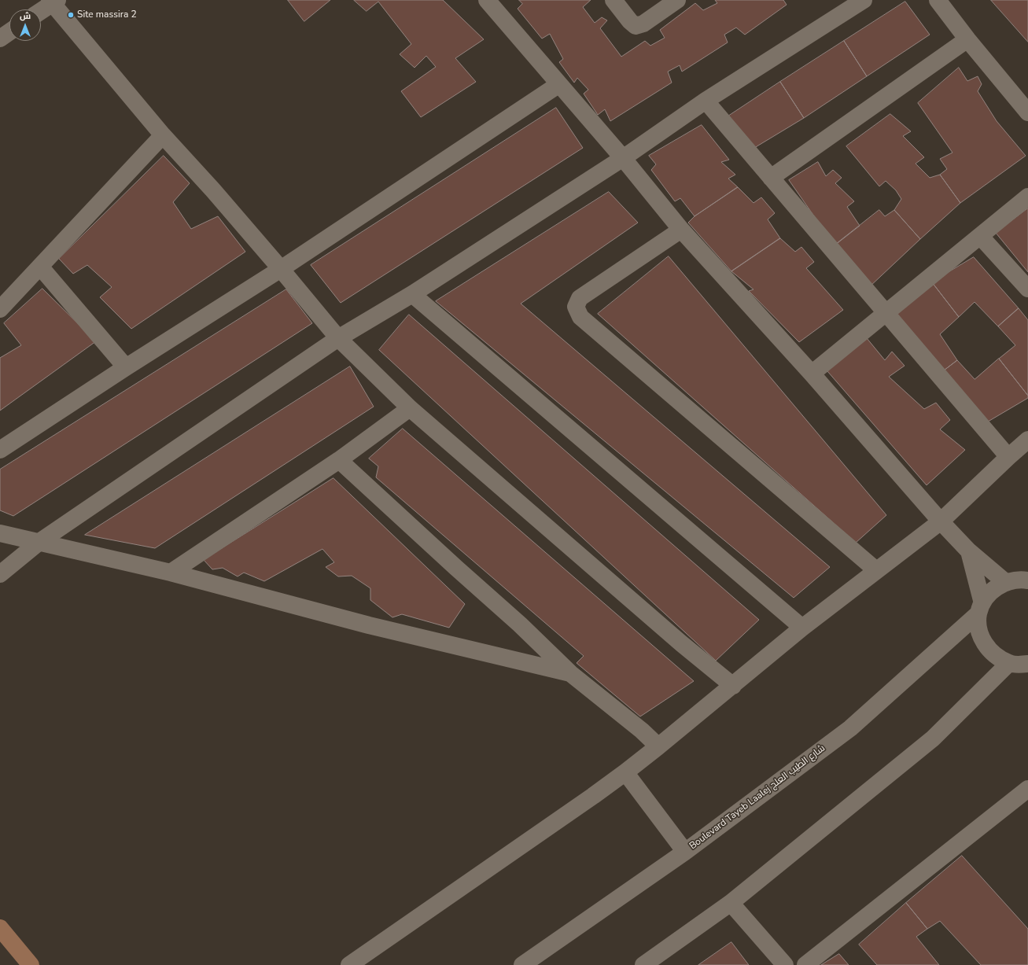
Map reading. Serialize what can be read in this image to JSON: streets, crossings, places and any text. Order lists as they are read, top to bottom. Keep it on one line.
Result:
{"streets":{"street":["Boulevard Tayeb Laalej شارع الطيب العلج"]},"places":["Site massira 2"],"north":"top"}
